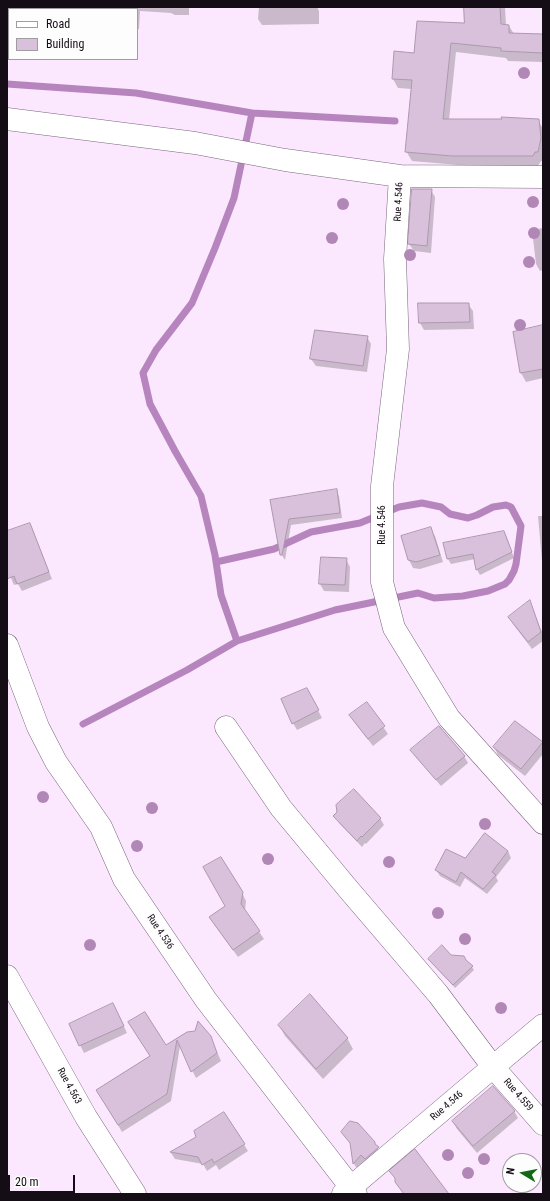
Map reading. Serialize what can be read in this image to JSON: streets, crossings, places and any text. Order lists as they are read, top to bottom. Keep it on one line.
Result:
{"streets":{"street":["Rue 4.546","Rue 4.536","Rue 4.563","Rue 4.559"]},"crossings":[["Rue 4.546","Rue 4.536"],["Rue 4.546","Rue 4.559"]],"legend":["Road","Building"],"scale_bar":"20 m","north":"left"}
